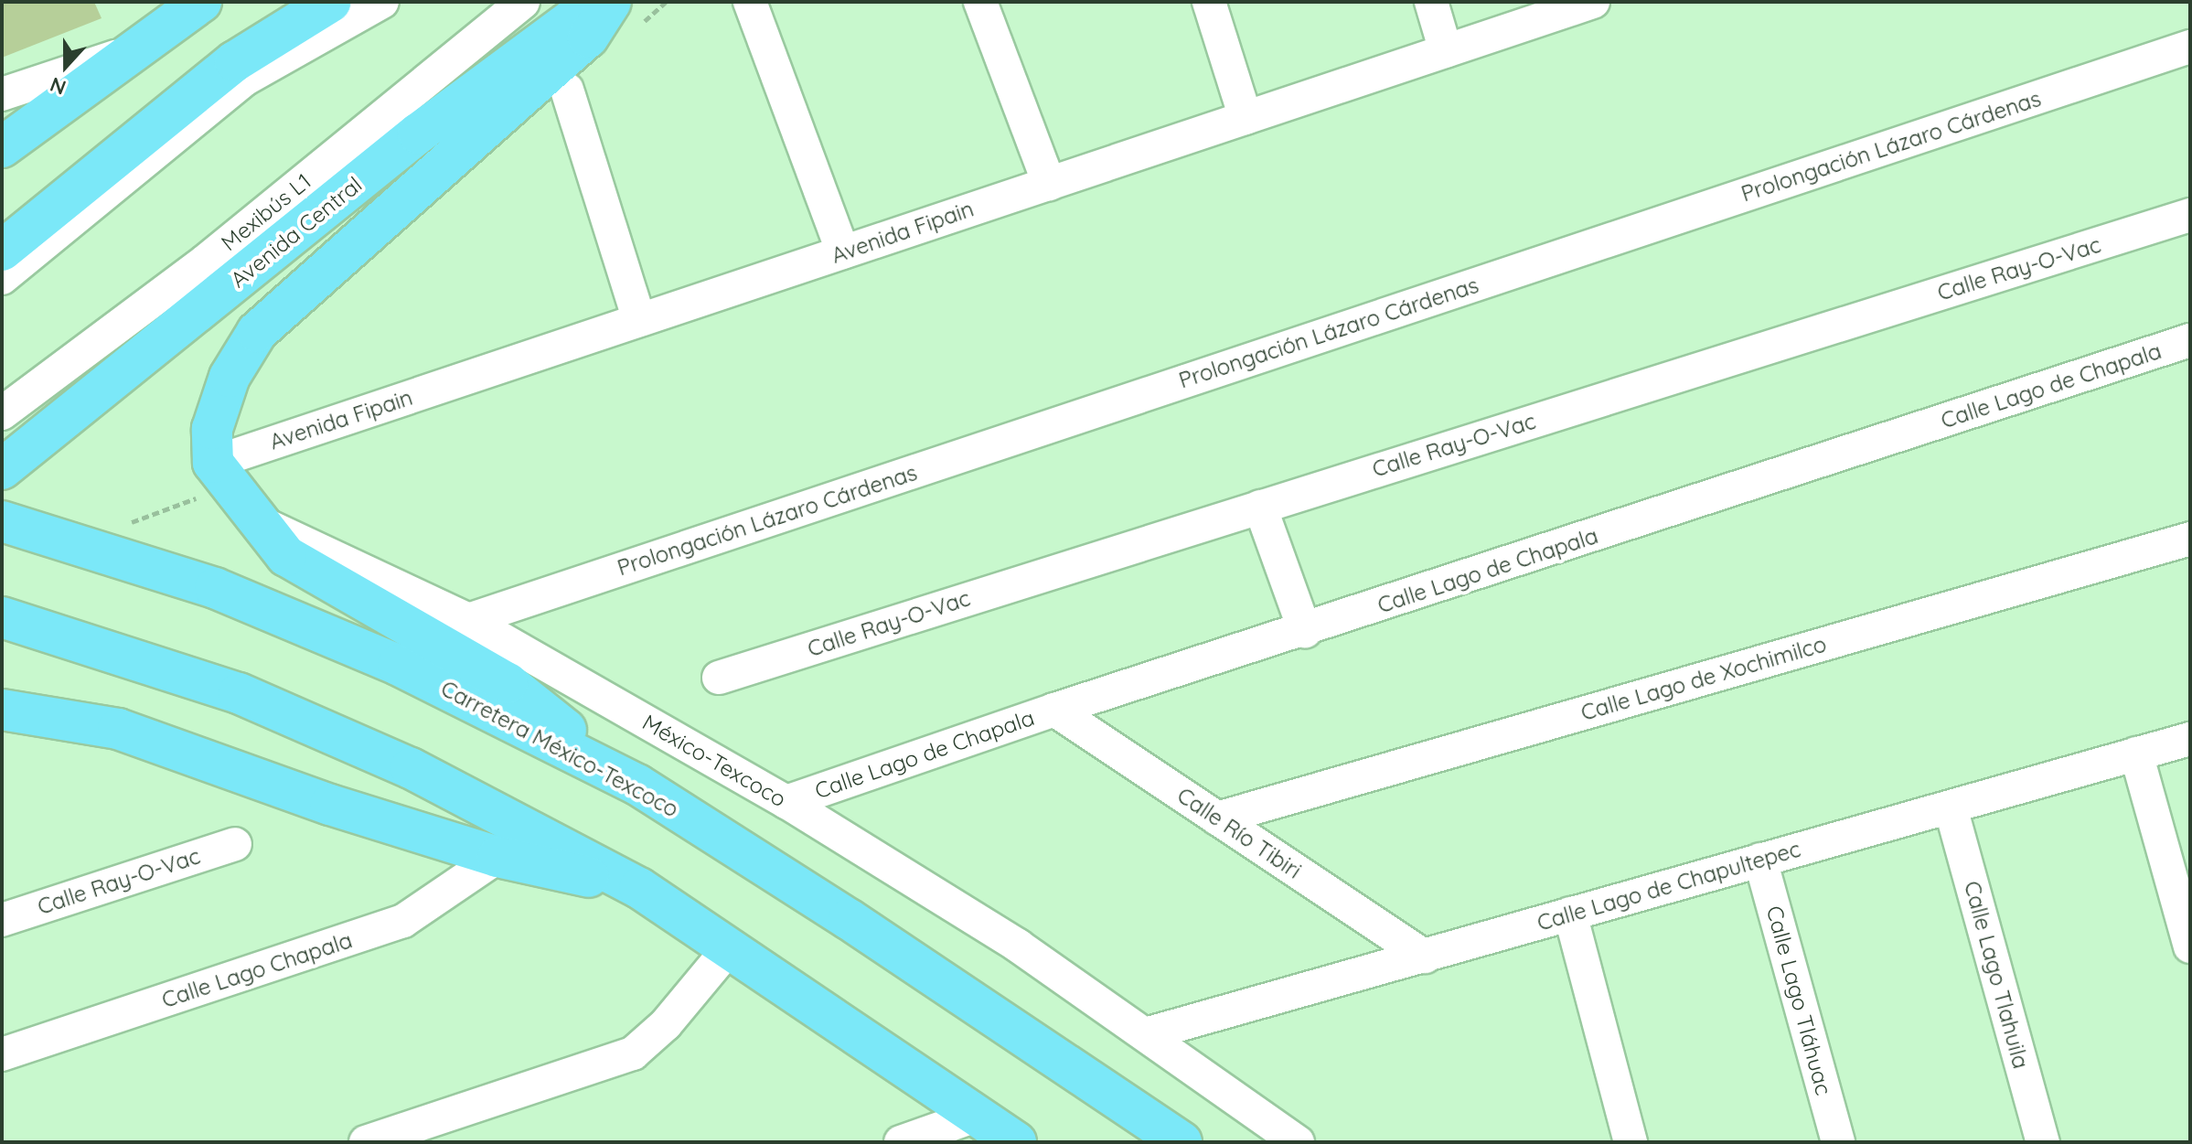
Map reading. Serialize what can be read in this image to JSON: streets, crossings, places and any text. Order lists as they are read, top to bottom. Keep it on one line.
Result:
{"streets":{"highway":["Avenida Central","Carretera México-Texcoco"],"street":["Prolongación Lázaro Cárdenas","Mexibús L1","Avenida Fipain","Calle Ray-O-Vac","Calle Lago de Chapala","Calle Lago de Xochimilco","México-Texcoco","Calle Río Tibiri","Calle Lago de Chapultepec","Calle Lago Chapala","Calle Lago Tlahuila","Calle Lago Tláhuac"]},"crossings":[["Prolongación Lázaro Cárdenas","México-Texcoco"],["Calle Lago de Chapala","México-Texcoco"],["Calle Lago de Chapala","Calle Río Tibiri"],["Calle Lago de Xochimilco","Calle Río Tibiri"],["México-Texcoco","Calle Lago de Chapultepec"],["Calle Río Tibiri","Calle Lago de Chapultepec"],["Calle Lago de Chapultepec","Calle Lago Tlahuila"],["Calle Lago de Chapultepec","Calle Lago Tláhuac"]],"north":"bottom"}
